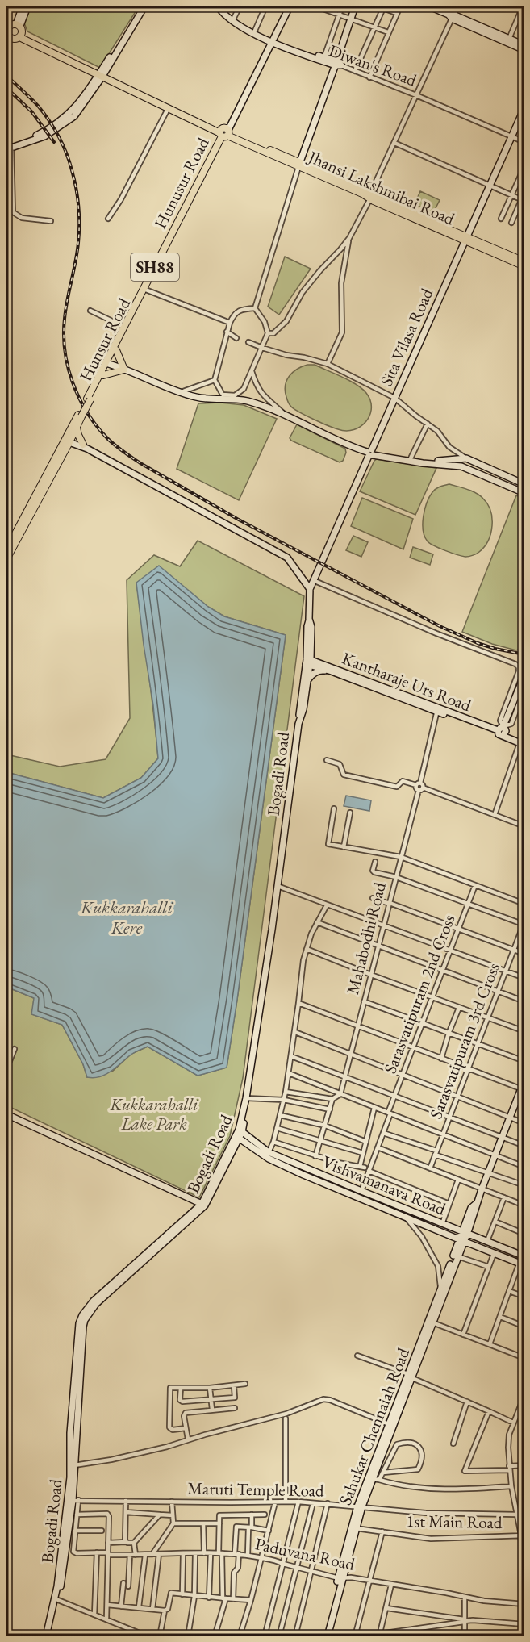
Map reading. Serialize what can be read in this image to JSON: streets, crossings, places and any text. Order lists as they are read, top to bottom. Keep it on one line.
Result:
{"streets":{"main road":["Hunusur Road","Jhansi Lakshmibai Road","SH88","Hunsur Road"],"street":["Diwan's Road","Sita Vilasa Road","Kantharaje Urs Road","Bogadi Road","Mahabodhi Road","Sarasvatipuram 2nd Cross","Sarasvatipuram 3rd Cross","Vishvamanava Road","Sahukar Chennaiah Road","Maruti Temple Road","1st Main Road","Paduvana Road"]},"crossings":[["Diwan's Road","Sita Vilasa Road"],["Hunusur Road","Jhansi Lakshmibai Road"],["Hunusur Road","Hunsur Road"],["Jhansi Lakshmibai Road","Sita Vilasa Road"],["Sita Vilasa Road","Bogadi Road"],["Kantharaje Urs Road","Bogadi Road"],["Bogadi Road","Vishvamanava Road"],["Bogadi Road","Maruti Temple Road"],["Sarasvatipuram 2nd Cross","Vishvamanava Road"],["Vishvamanava Road","Sahukar Chennaiah Road"],["Sahukar Chennaiah Road","Maruti Temple Road"],["Sahukar Chennaiah Road","1st Main Road"],["Sahukar Chennaiah Road","Paduvana Road"]],"water":["Kukkarahalli Kere"],"parks":["Kukkarahalli Lake Park"]}
